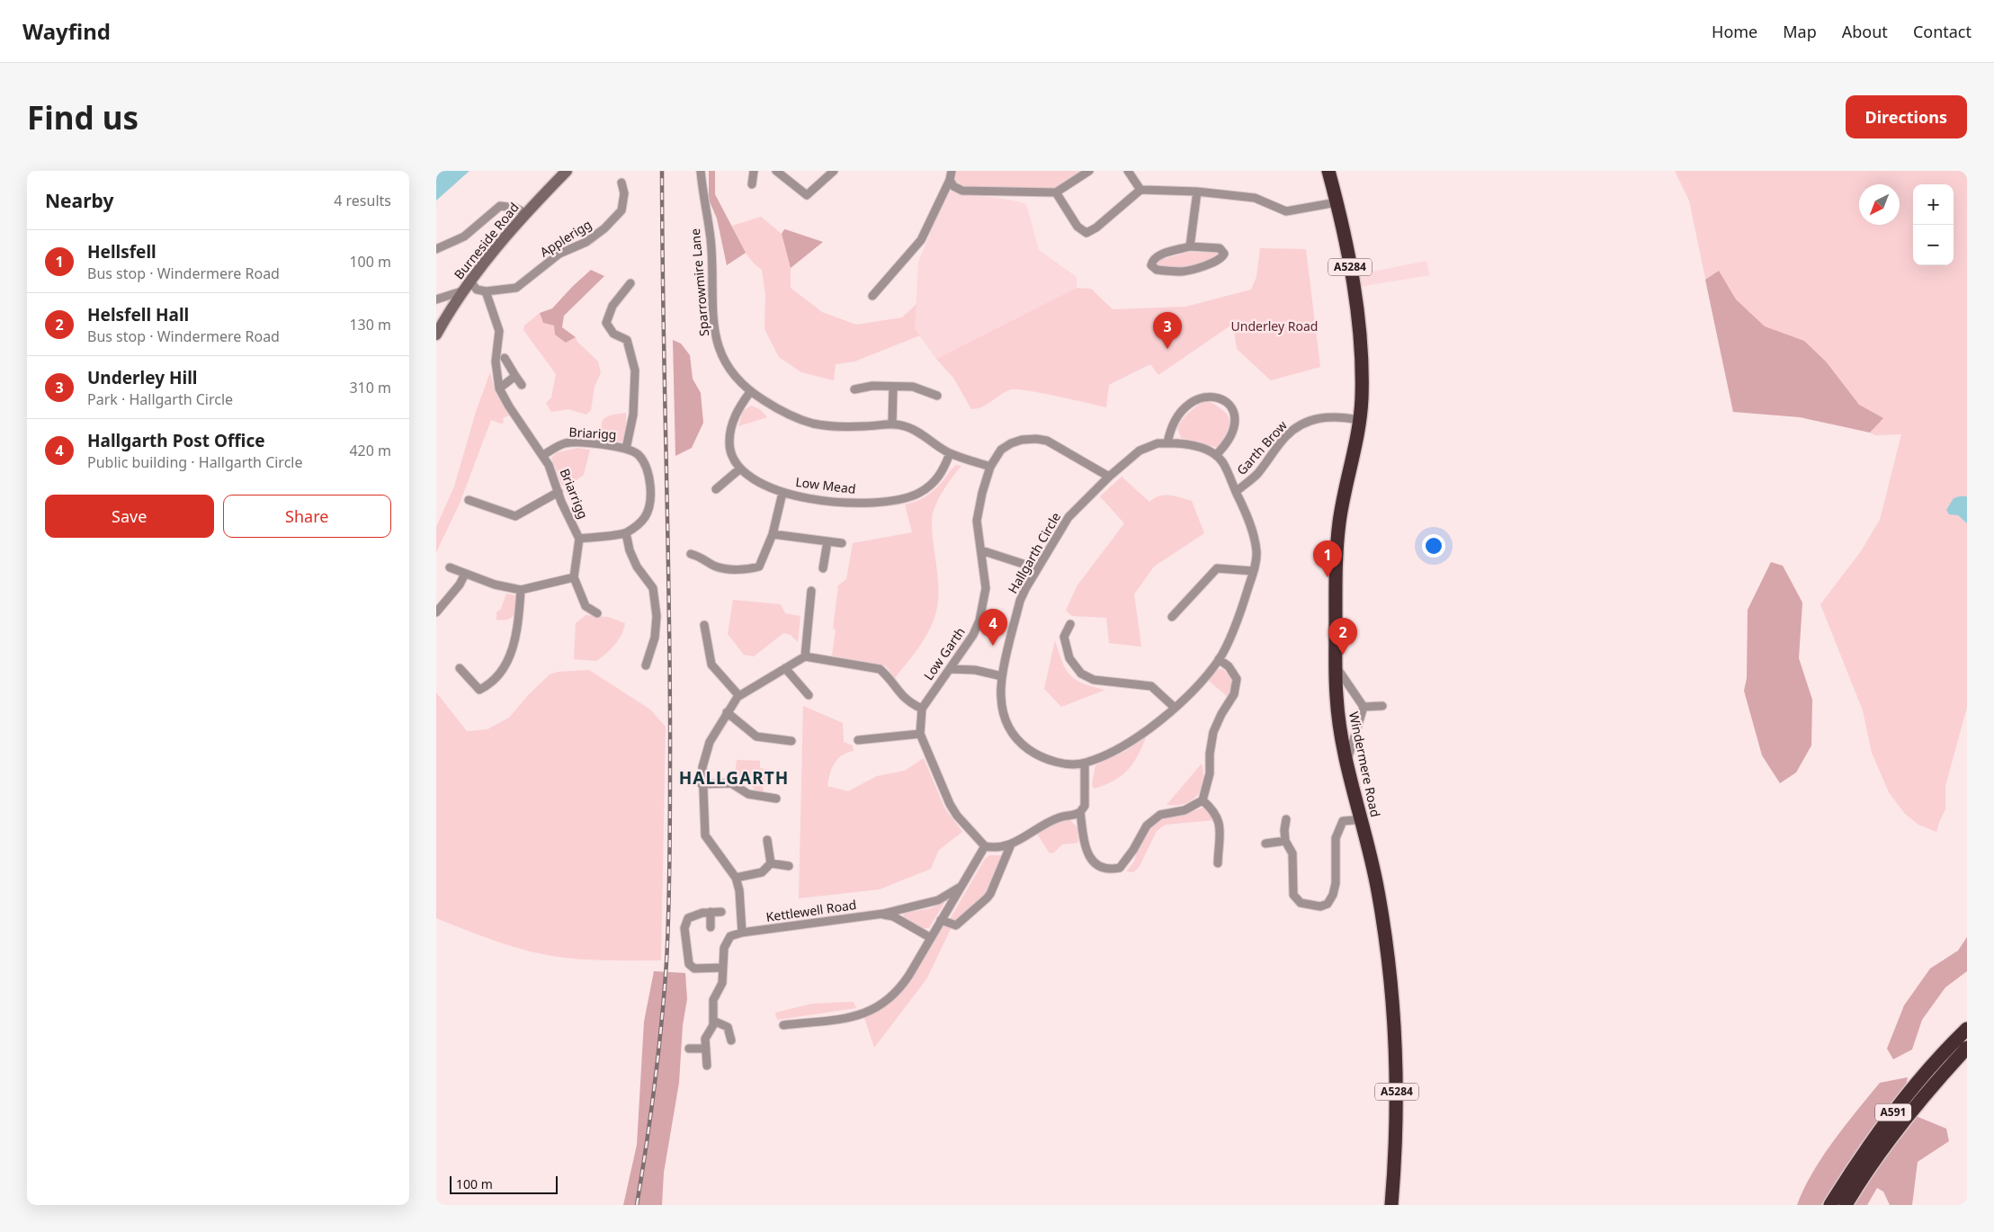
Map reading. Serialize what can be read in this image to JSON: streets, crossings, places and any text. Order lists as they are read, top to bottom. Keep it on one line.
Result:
{"streets":{"highway":["A5284","Windermere Road","A591"],"street":["Applerigg","Burneside Road","Sparrowmire Lane","Briarigg","Garth Brow","Low Mead","Briarrigg","Hallgarth Circle","Low Garth","Kettlewell Road"]},"crossings":[["Applerigg","Briarrigg"],["Sparrowmire Lane","Low Mead"],["Sparrowmire Lane","Low Garth"],["Briarigg","Briarrigg"],["Garth Brow","Hallgarth Circle"],["Garth Brow","Windermere Road"],["Hallgarth Circle","Low Garth"]],"districts":["HALLGARTH"],"parks":["Underley Road"],"scale_bar":"100 m","north":"bottom left","page":{"header":"Wayfind","nav":["Home","Map","About","Contact"],"buttons":["Directions",["Save","Share"]],"title":"Find us","heading":["Nearby","4 results"],"map_buttons":["+","−"],"list":[{"mark":"1","name":"Hellsfell","note":"Bus stop · Windermere Road","value":"100 m"},{"mark":"2","name":"Helsfell Hall","note":"Bus stop · Windermere Road","value":"130 m"},{"mark":"3","name":"Underley Hill","note":"Park · Hallgarth Circle","value":"310 m"},{"mark":"4","name":"Hallgarth Post Office","note":"Public building · Hallgarth Circle","value":"420 m"}],"pins":["3","1","4","2"],"scale":"100 m"}}
